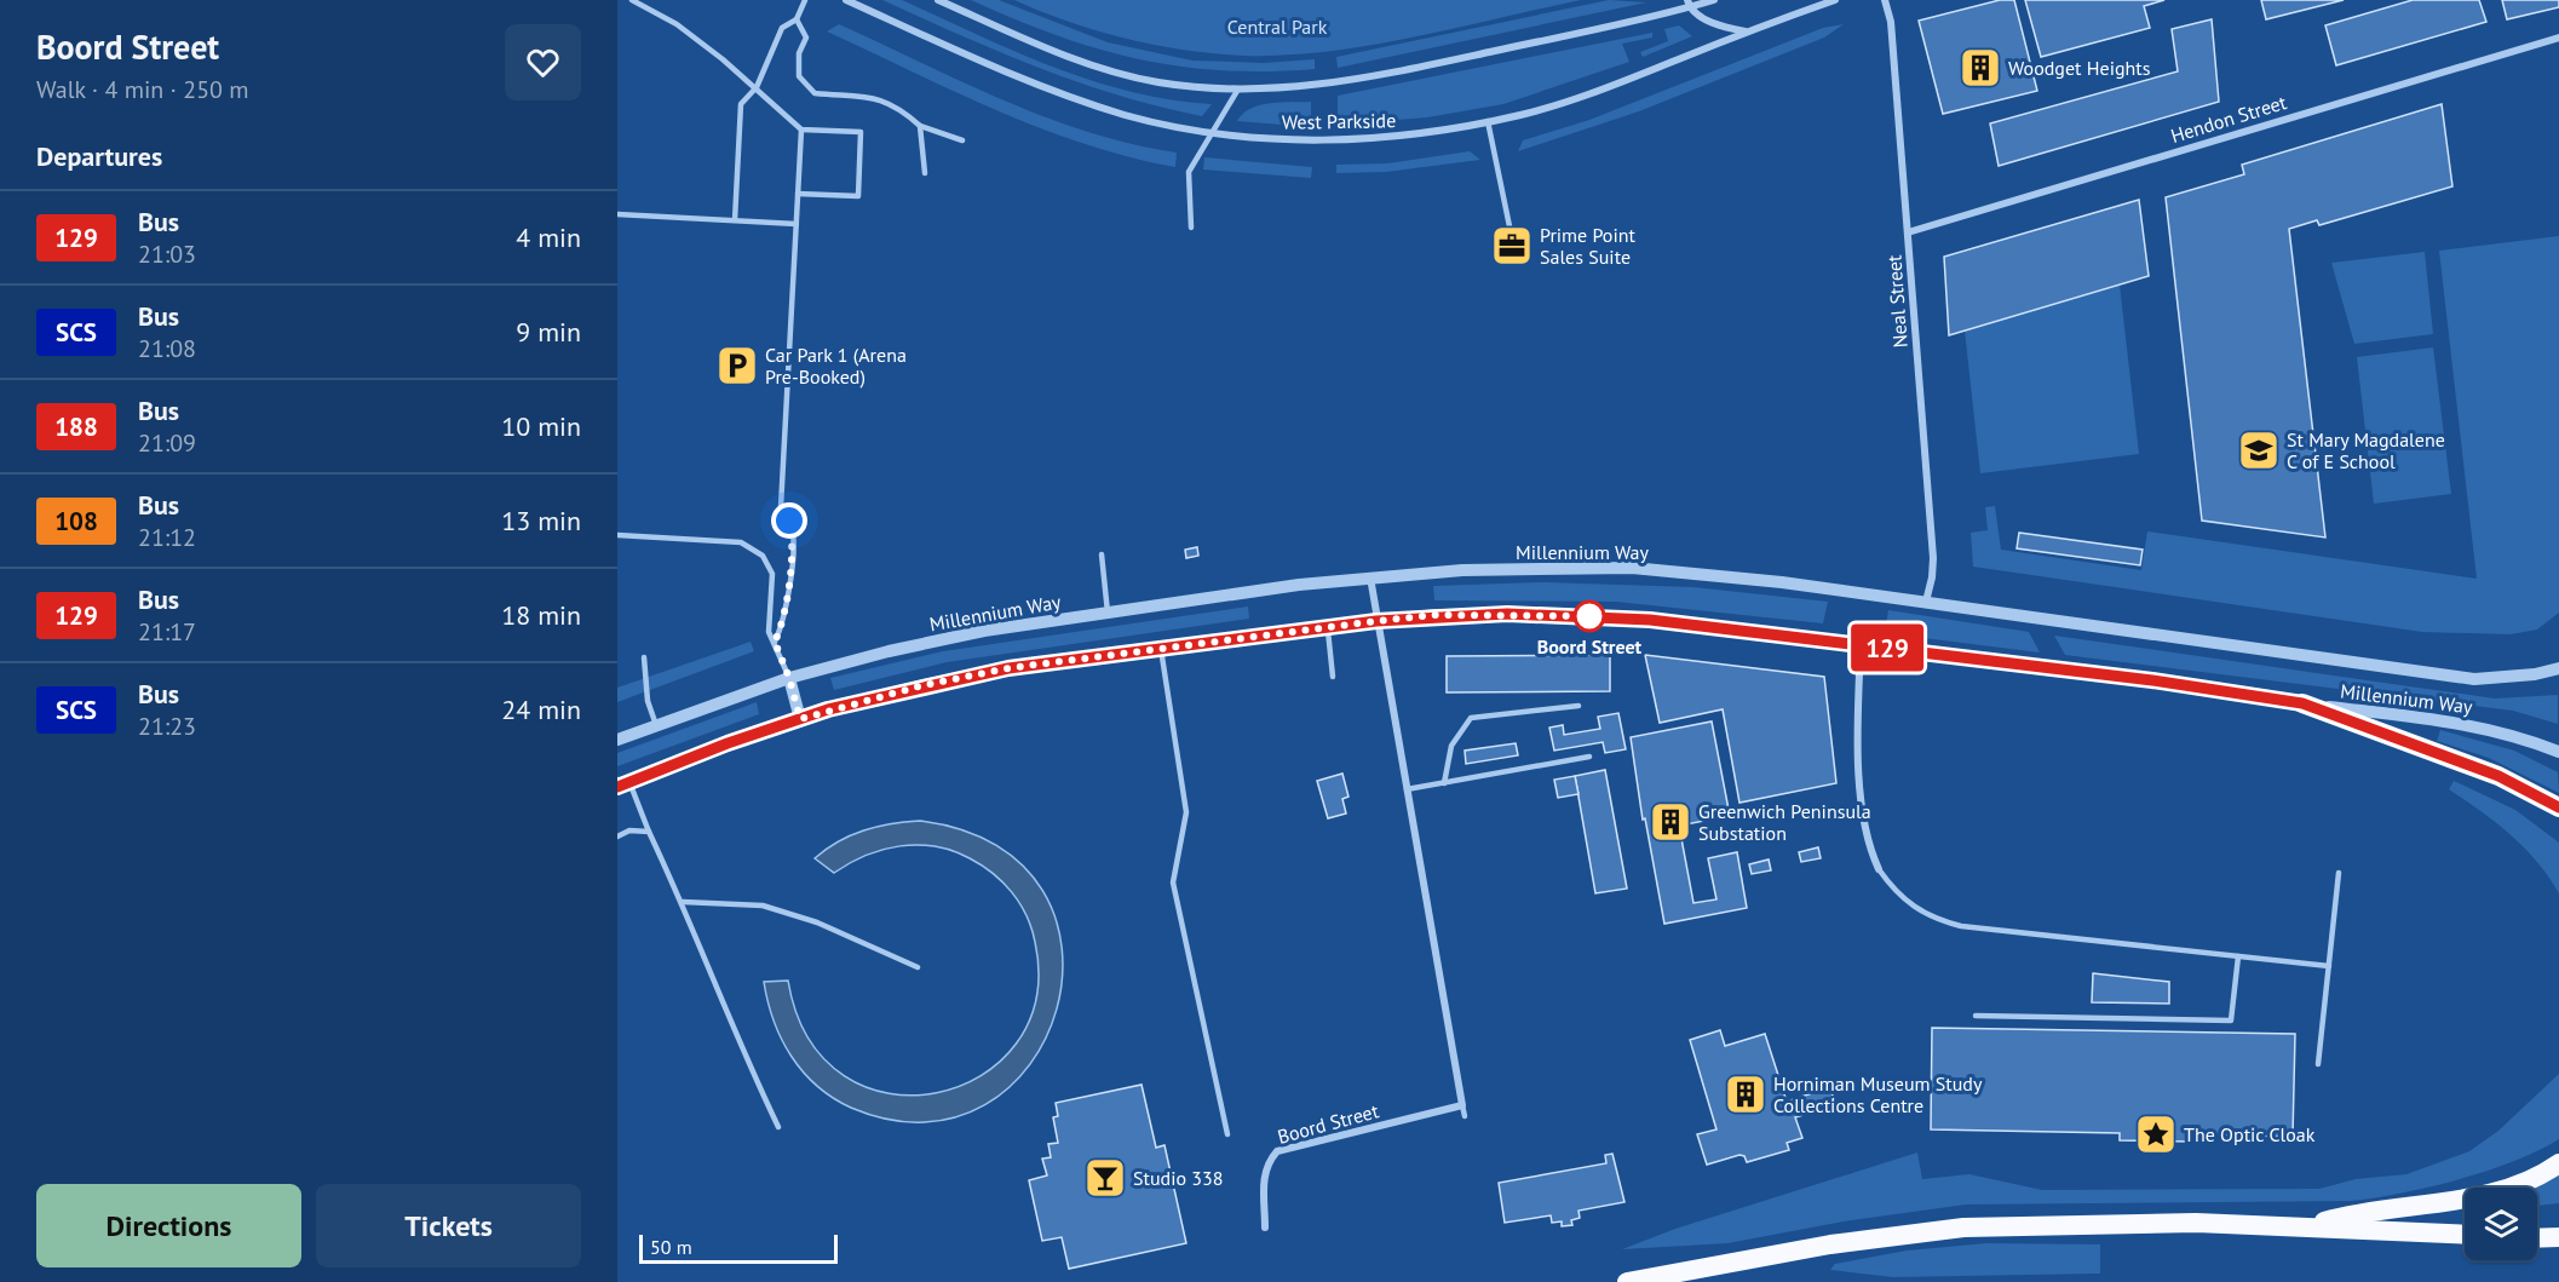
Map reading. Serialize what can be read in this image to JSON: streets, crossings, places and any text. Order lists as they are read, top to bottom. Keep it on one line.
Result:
{"streets":{"street":["Hendon Street","West Parkside","Neal Street","Millennium Way","Boord Street"]},"crossings":[["Hendon Street","Neal Street"],["Neal Street","Millennium Way"]],"parks":["Central Park"],"places":{"building":["Woodget Heights","Greenwich Peninsula Substation","Horniman Museum Study Collections Centre"],"office":["Prime Point Sales Suite"],"parking":["Car Park 1 (Arena Pre-Booked)"],"school or university":["St Mary Magdalene C of E School"],"other":["Boord Street"],"place":["The Optic Cloak"],"bar":["Studio 338"]},"lines":["bus line 129"],"scale_bar":"50 m","page":{"heading":[["Boord Street","Walk · 4 min · 250 m"],"Departures"],"on_map":"129","list":[{"mark":"129","name":"Bus","note":"21:03","value":"4 min"},{"mark":"SCS","name":"Bus","note":"21:08","value":"9 min"},{"mark":"188","name":"Bus","note":"21:09","value":"10 min"},{"mark":"108","name":"Bus","note":"21:12","value":"13 min"},{"mark":"129","name":"Bus","note":"21:17","value":"18 min"},{"mark":"SCS","name":"Bus","note":"21:23","value":"24 min"}],"buttons":["Directions","Tickets"],"scale":"50 m"}}
